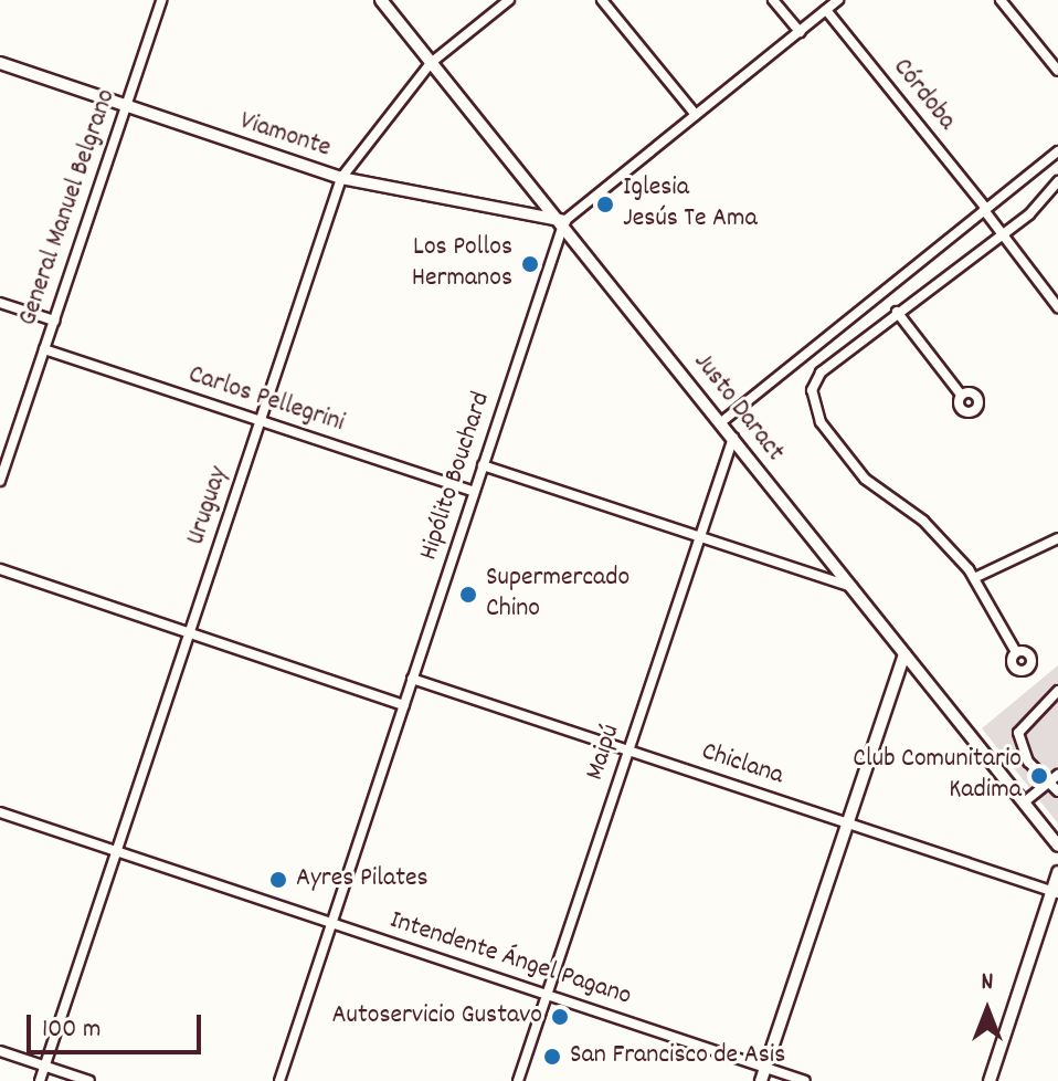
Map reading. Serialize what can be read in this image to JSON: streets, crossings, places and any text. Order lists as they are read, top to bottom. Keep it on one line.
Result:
{"streets":{"street":["Córdoba","Viamonte","General Manuel Belgrano","Carlos Pellegrini","Justo Daract","Hipólito Bouchard","Uruguay","Maipú","Chiclana","Intendente Ángel Pagano"]},"crossings":[["Viamonte","General Manuel Belgrano"],["Viamonte","Justo Daract"],["Viamonte","Hipólito Bouchard"],["Viamonte","Uruguay"],["General Manuel Belgrano","Carlos Pellegrini"],["Carlos Pellegrini","Hipólito Bouchard"],["Carlos Pellegrini","Uruguay"],["Justo Daract","Hipólito Bouchard"],["Justo Daract","Uruguay"],["Justo Daract","Maipú"],["Hipólito Bouchard","Chiclana"],["Hipólito Bouchard","Intendente Ángel Pagano"],["Uruguay","Intendente Ángel Pagano"],["Maipú","Chiclana"],["Maipú","Intendente Ángel Pagano"]],"places":["Iglesia Jesús Te Ama","Los Pollos Hermanos","Supermercado Chino","Club Comunitario Kadima","Ayres Pilates","Autoservicio Gustavo","San Francisco de Asis"],"scale_bar":"100 m","north":"top"}
